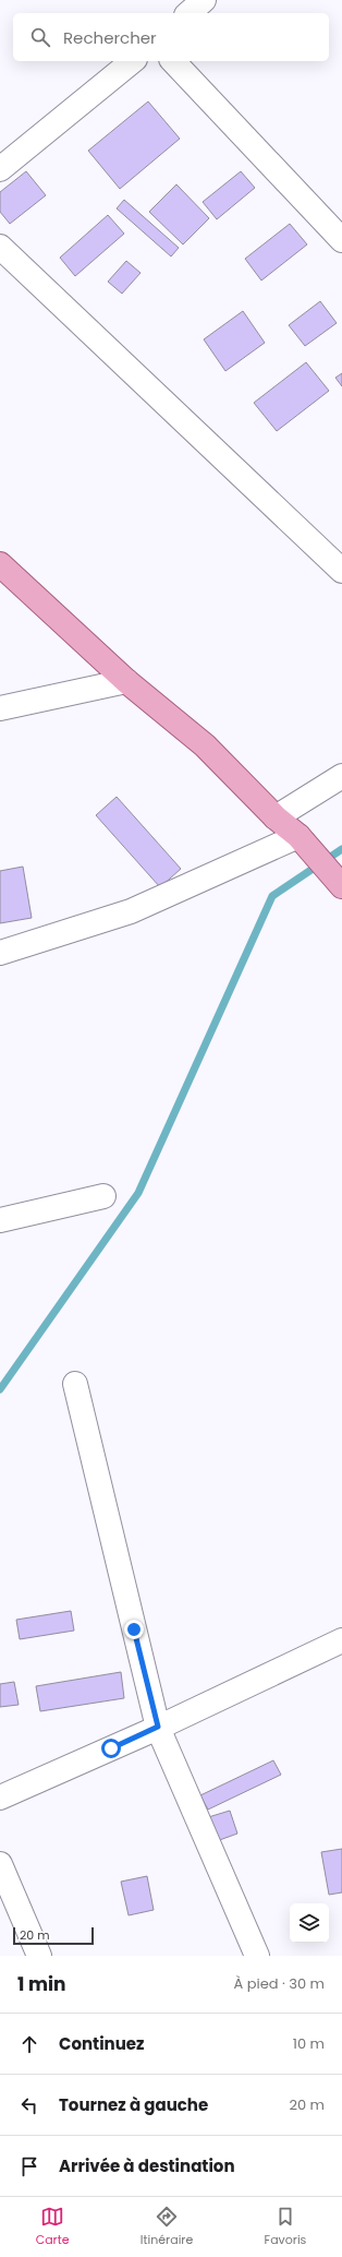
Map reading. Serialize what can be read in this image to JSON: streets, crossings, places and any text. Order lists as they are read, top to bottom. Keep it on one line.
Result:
{"scale_bar":"20 m","page":{"search":"Rechercher","scale":"20 m","heading":["1 min","À pied · 30 m"],"list":[["Continuez","10 m"],["Tournez à gauche","20 m"],"Arrivée à destination"],"nav":["Carte","Itinéraire","Favoris"]}}
